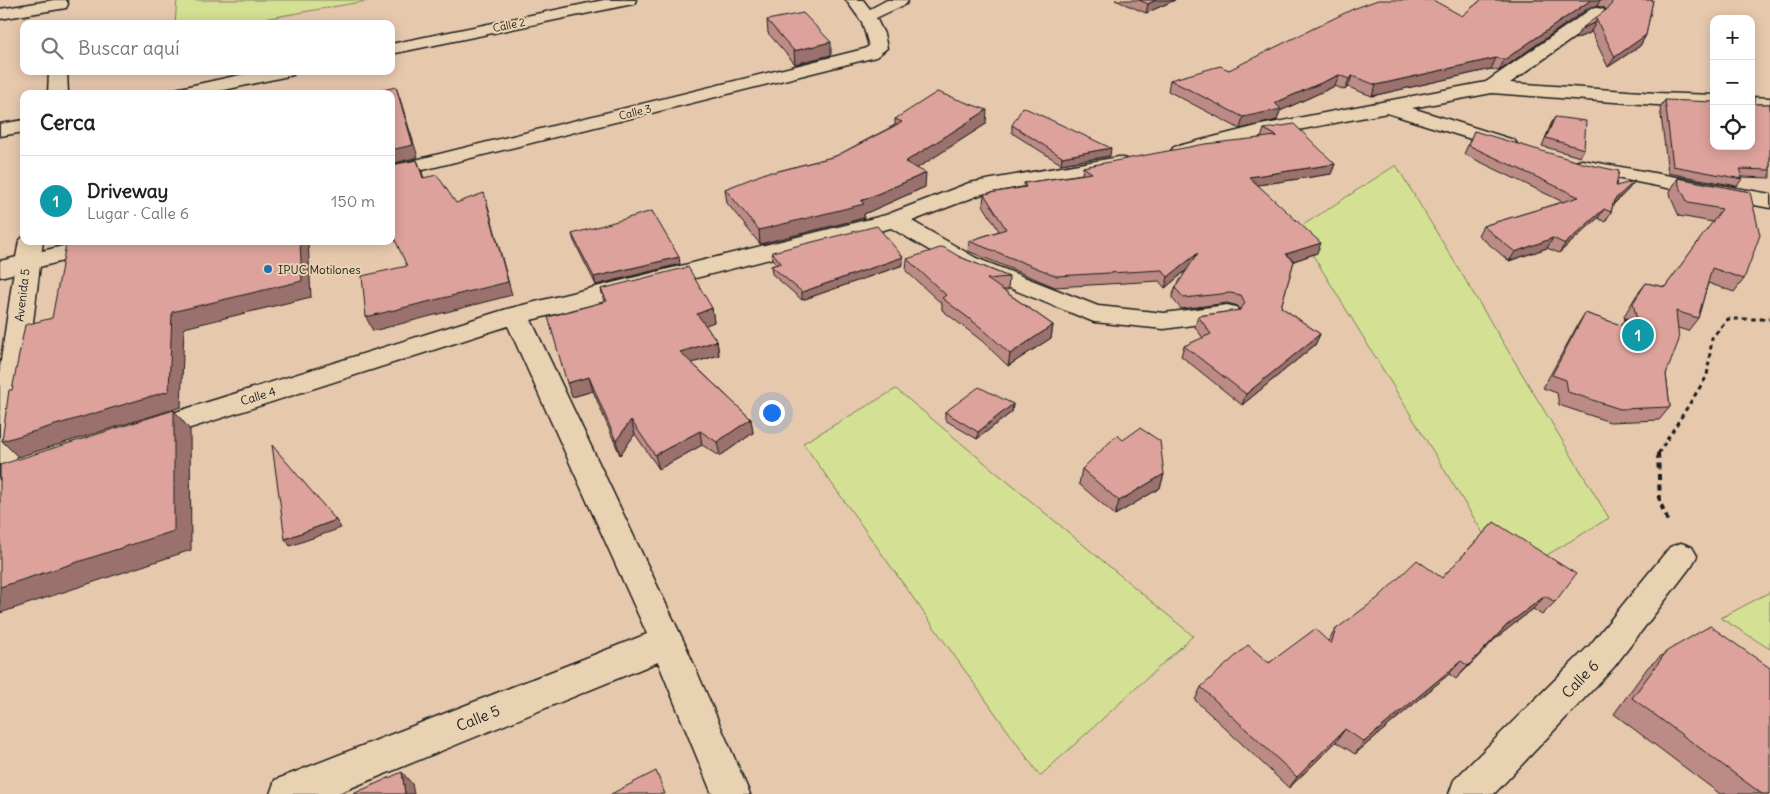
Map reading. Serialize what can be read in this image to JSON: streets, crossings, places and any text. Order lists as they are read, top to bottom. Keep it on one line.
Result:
{"streets":{"street":["Calle 2","Calle 3","Avenida 5","Calle 4","Calle 6","Calle 5"]},"places":["IPUC Motilones"],"page":{"map_buttons":["+","−"],"search":"Buscar aquí","heading":"Cerca","list":[{"mark":"1","name":"Driveway","note":"Lugar · Calle 6","value":"150 m"}],"pins":"1"}}
